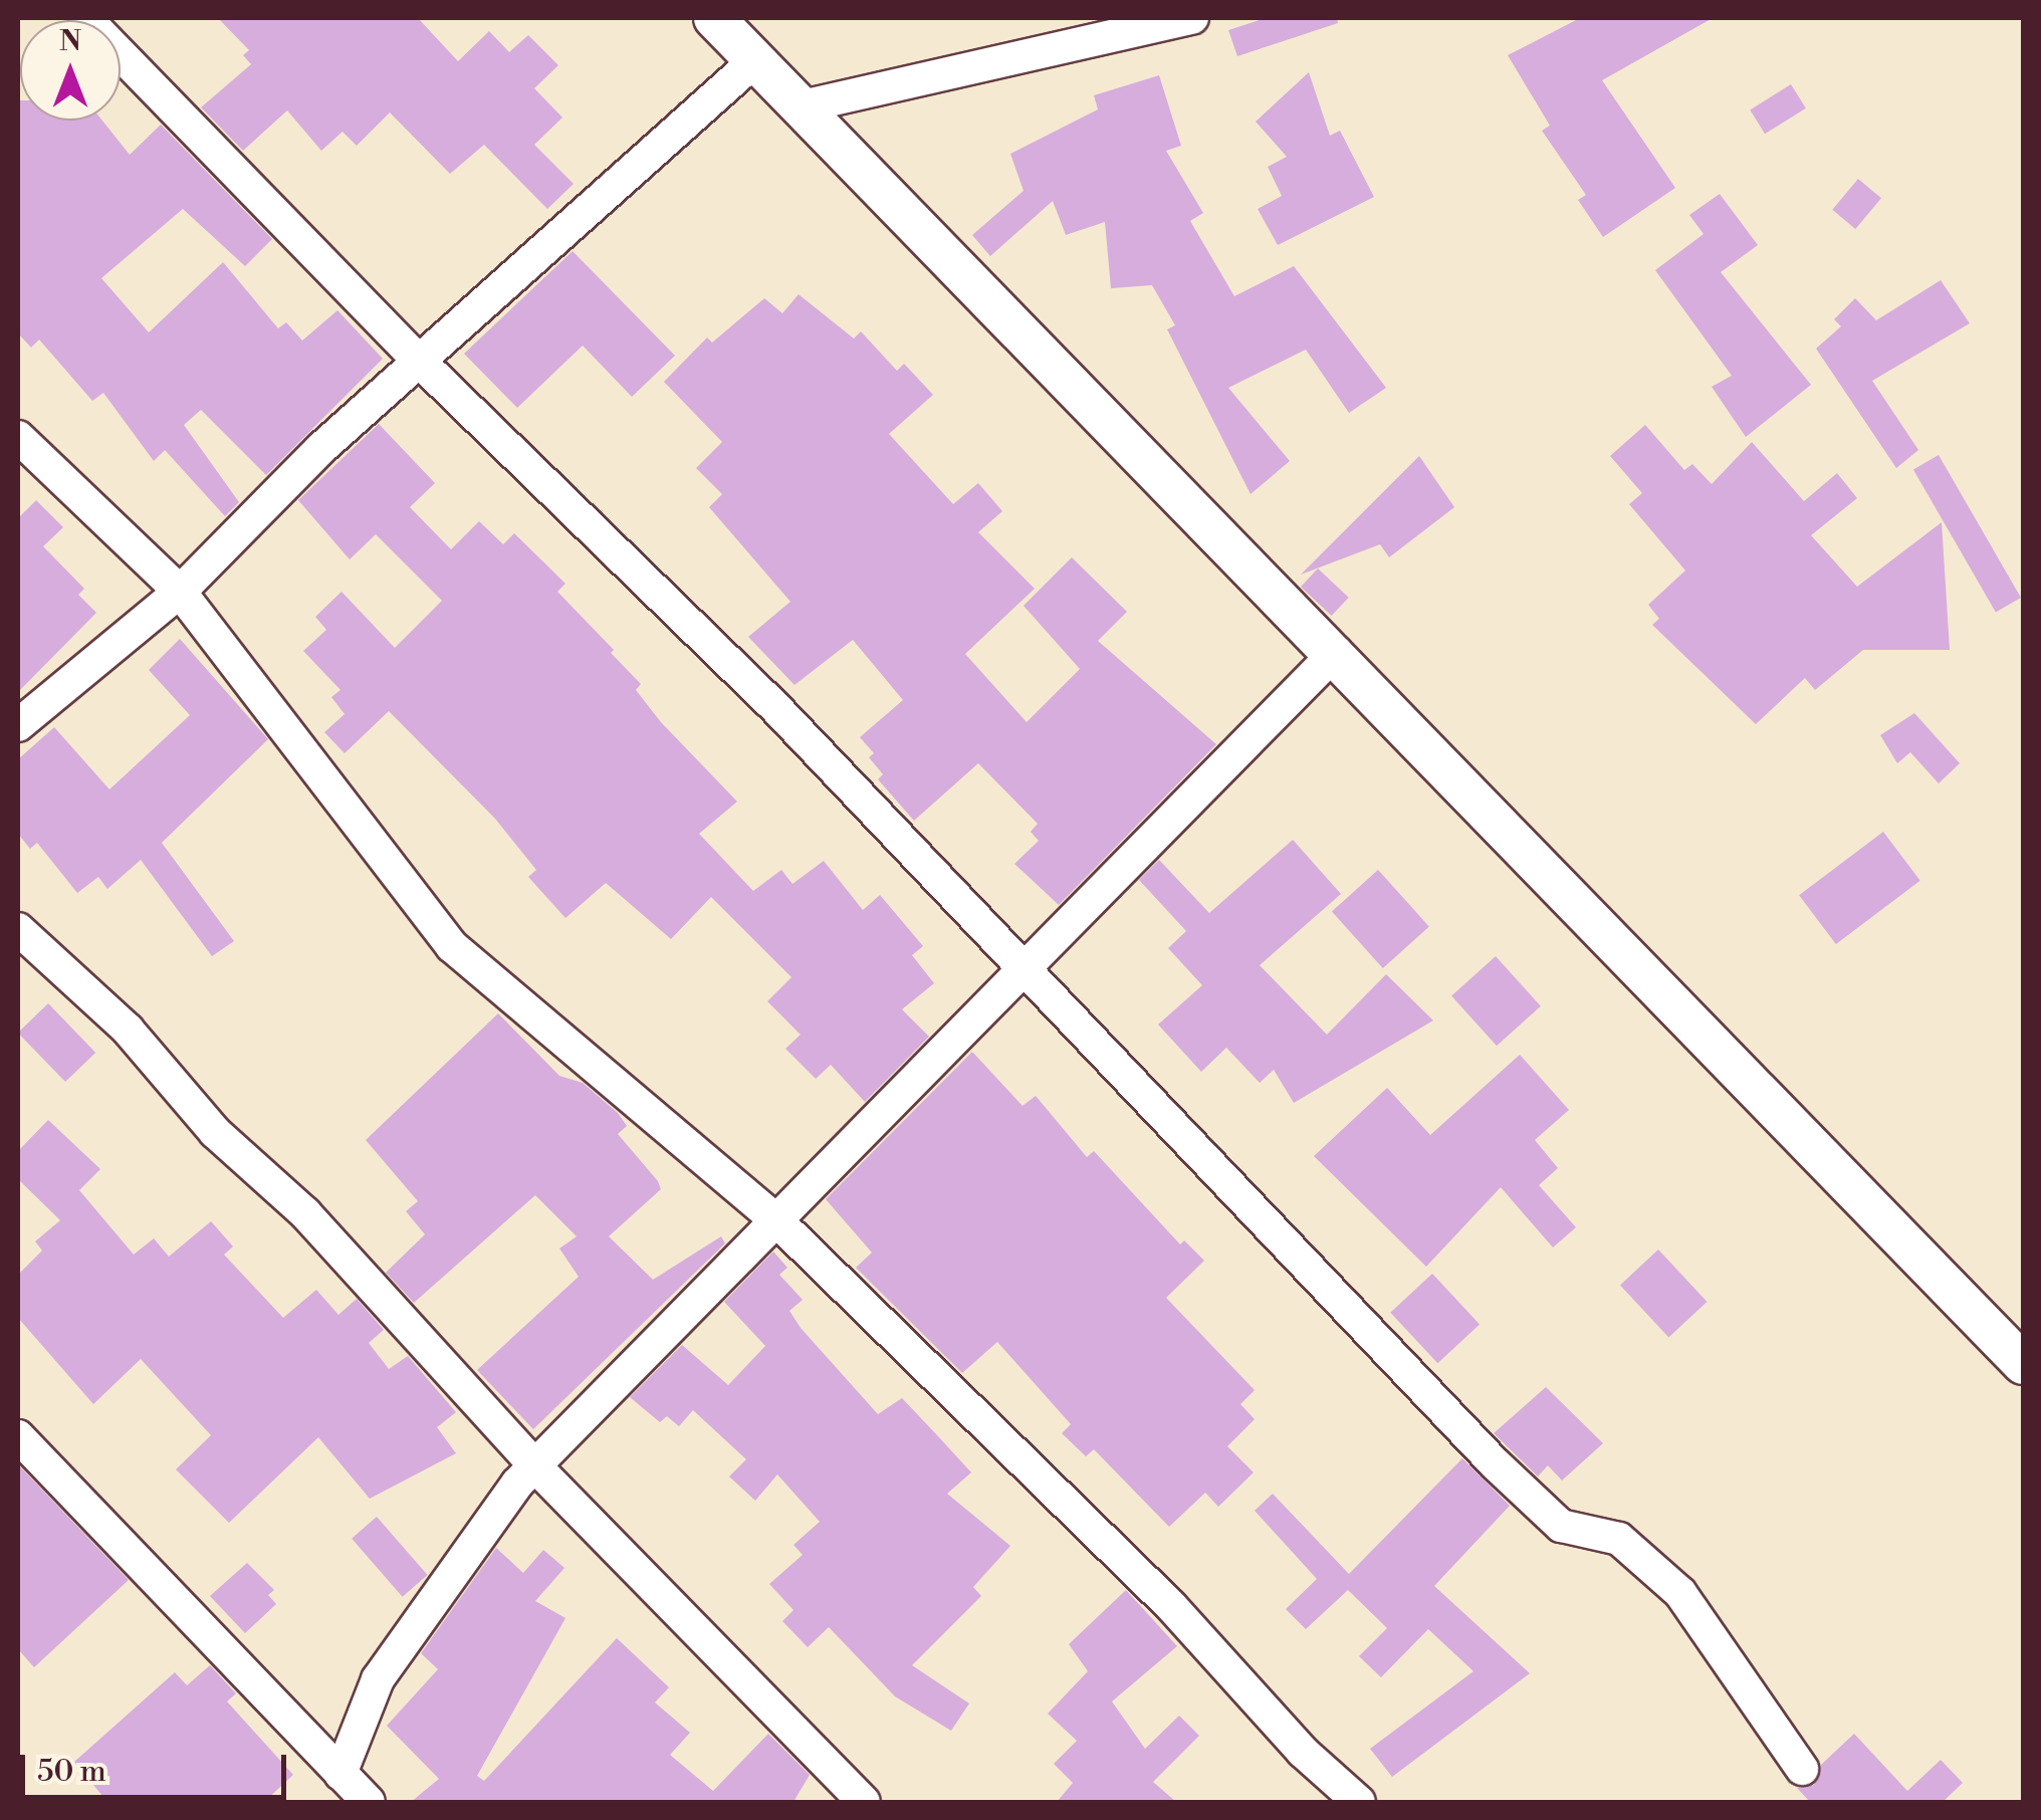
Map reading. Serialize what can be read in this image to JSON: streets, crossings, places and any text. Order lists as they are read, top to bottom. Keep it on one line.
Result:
{"scale_bar":"50 m","north":"top"}
